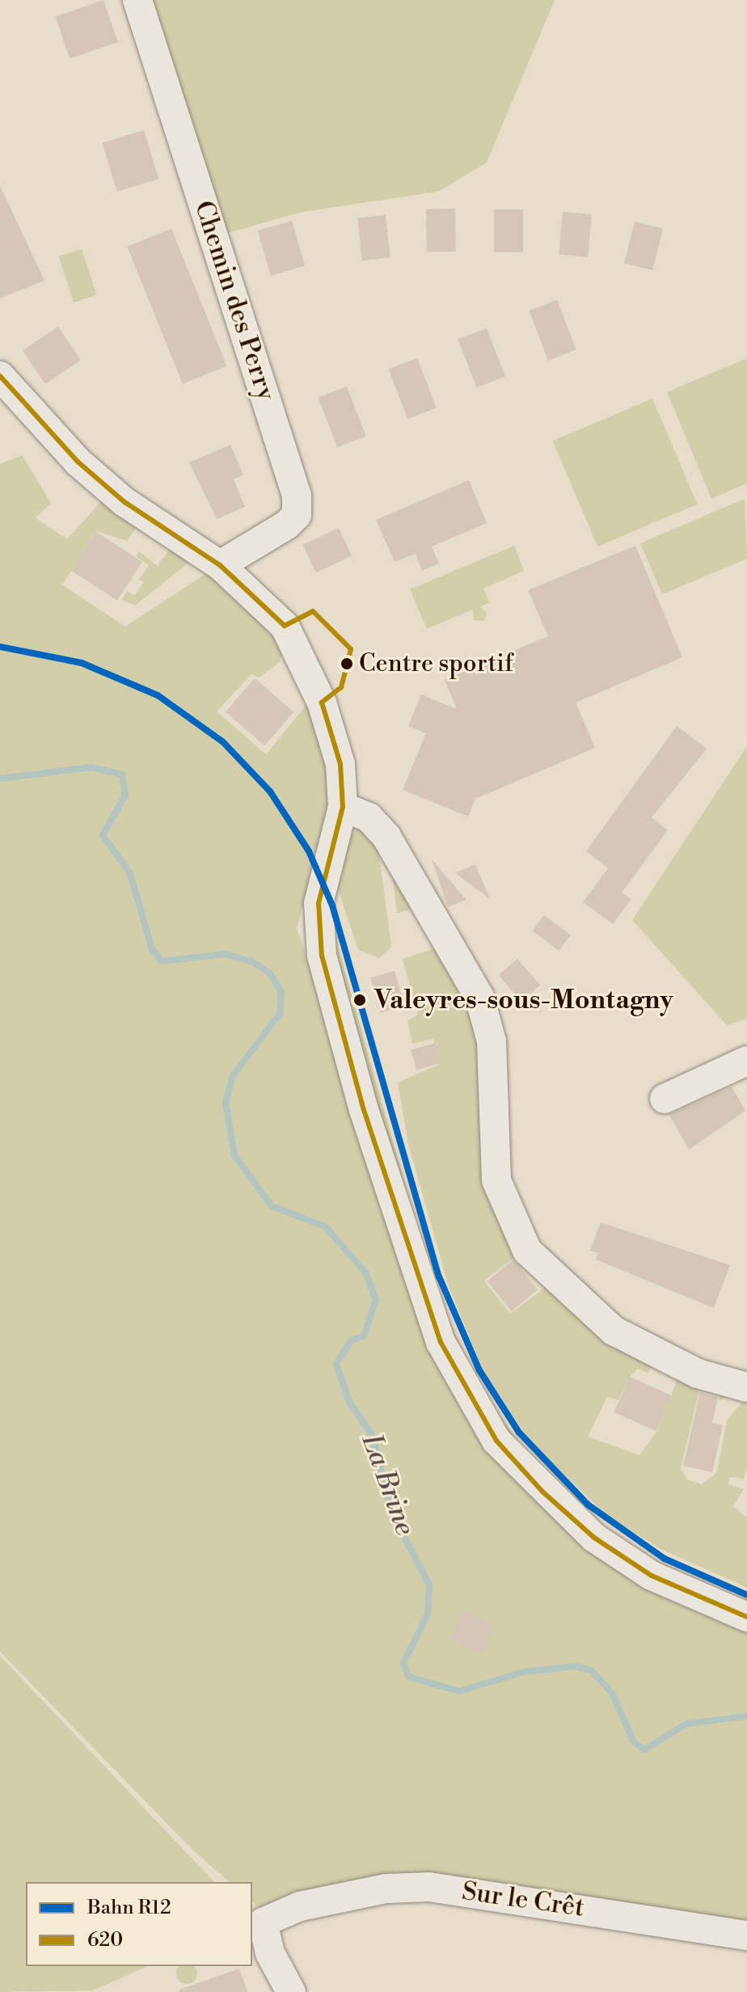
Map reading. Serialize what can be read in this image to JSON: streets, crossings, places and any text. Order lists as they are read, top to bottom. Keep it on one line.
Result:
{"streets":{"street":["Chemin des Perry","Sur le Crêt"]},"water":["La Brine"],"places":["Centre sportif","Valeyres-sous-Montagny"],"lines":["transit line 620","rail line R12"],"legend":["Bahn R12","620"]}
